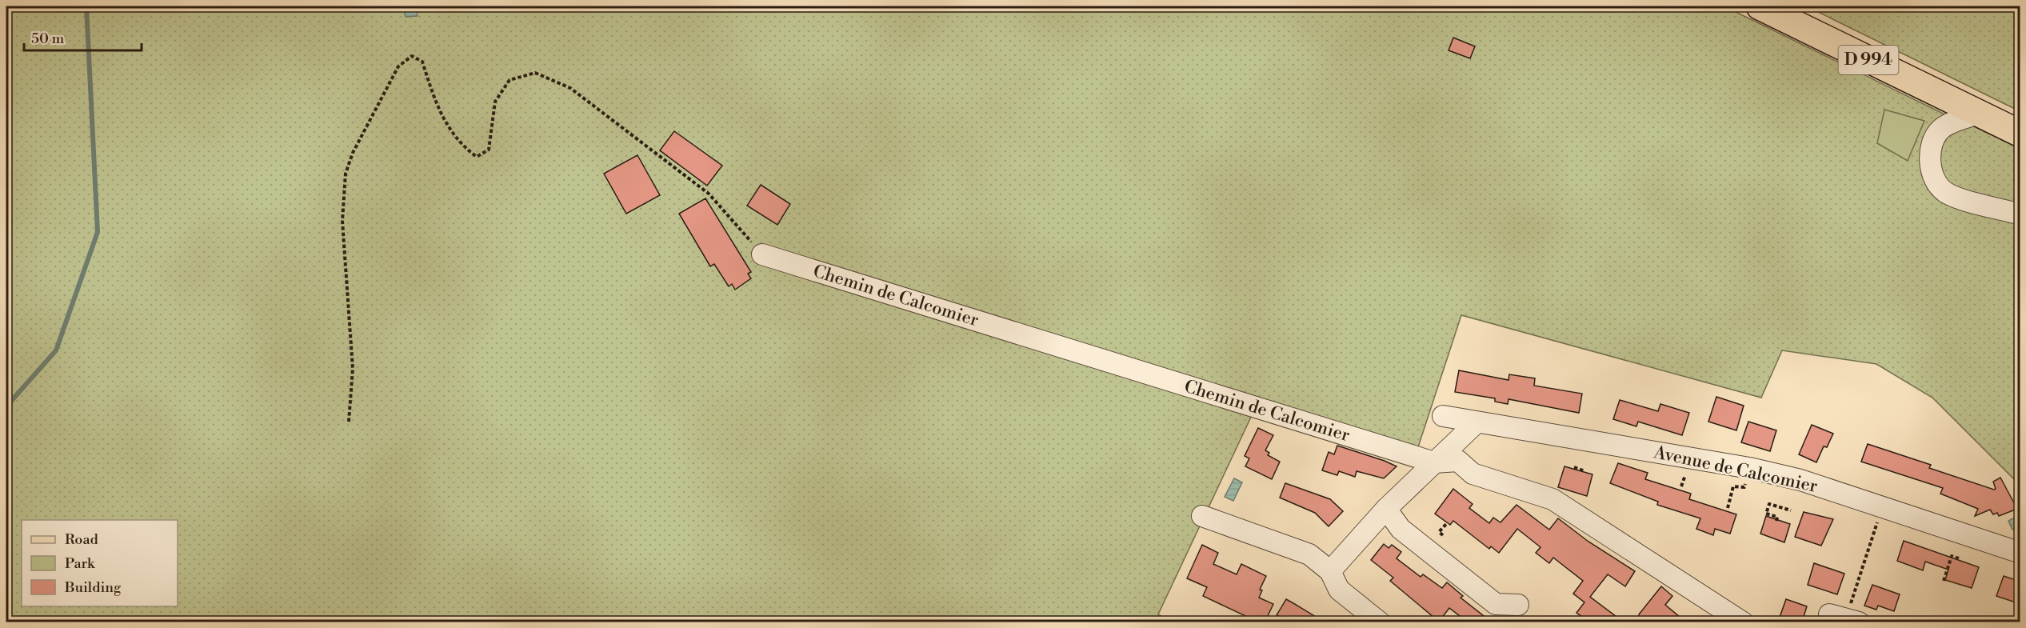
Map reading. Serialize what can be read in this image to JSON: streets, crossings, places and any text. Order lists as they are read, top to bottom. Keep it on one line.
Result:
{"streets":{"main road":["D 994"],"street":["Chemin de Calcomier","Avenue de Calcomier"]},"legend":["Road","Park","Building"],"scale_bar":"50 m"}
